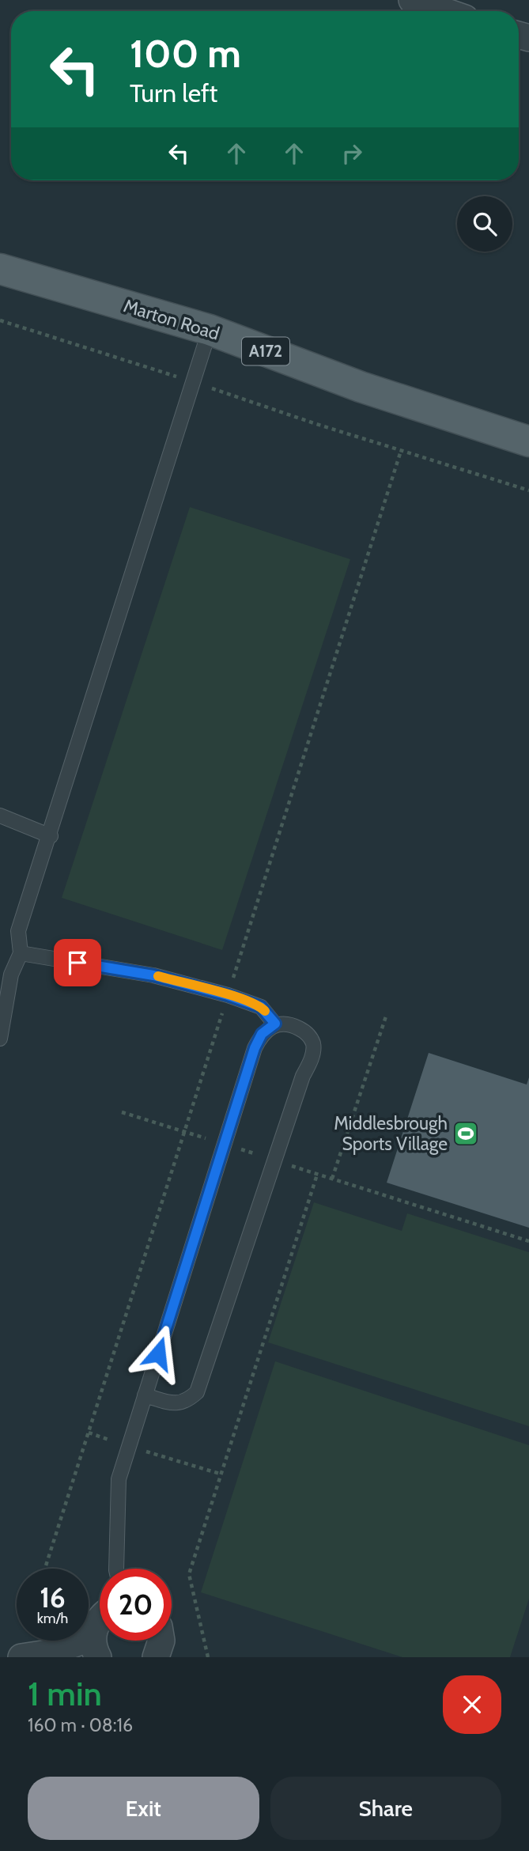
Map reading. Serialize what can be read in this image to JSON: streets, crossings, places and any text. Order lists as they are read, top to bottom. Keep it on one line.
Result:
{"streets":{"main road":["Marton Road","A172"]},"places":{"sports":["Middlesbrough Sports Village"]},"page":{"turn":["100 m","Turn left"],"speed":"16 km/h","limit":"20","heading":["1 min","160 m · 08:16"],"buttons":["Exit","Share"]}}
